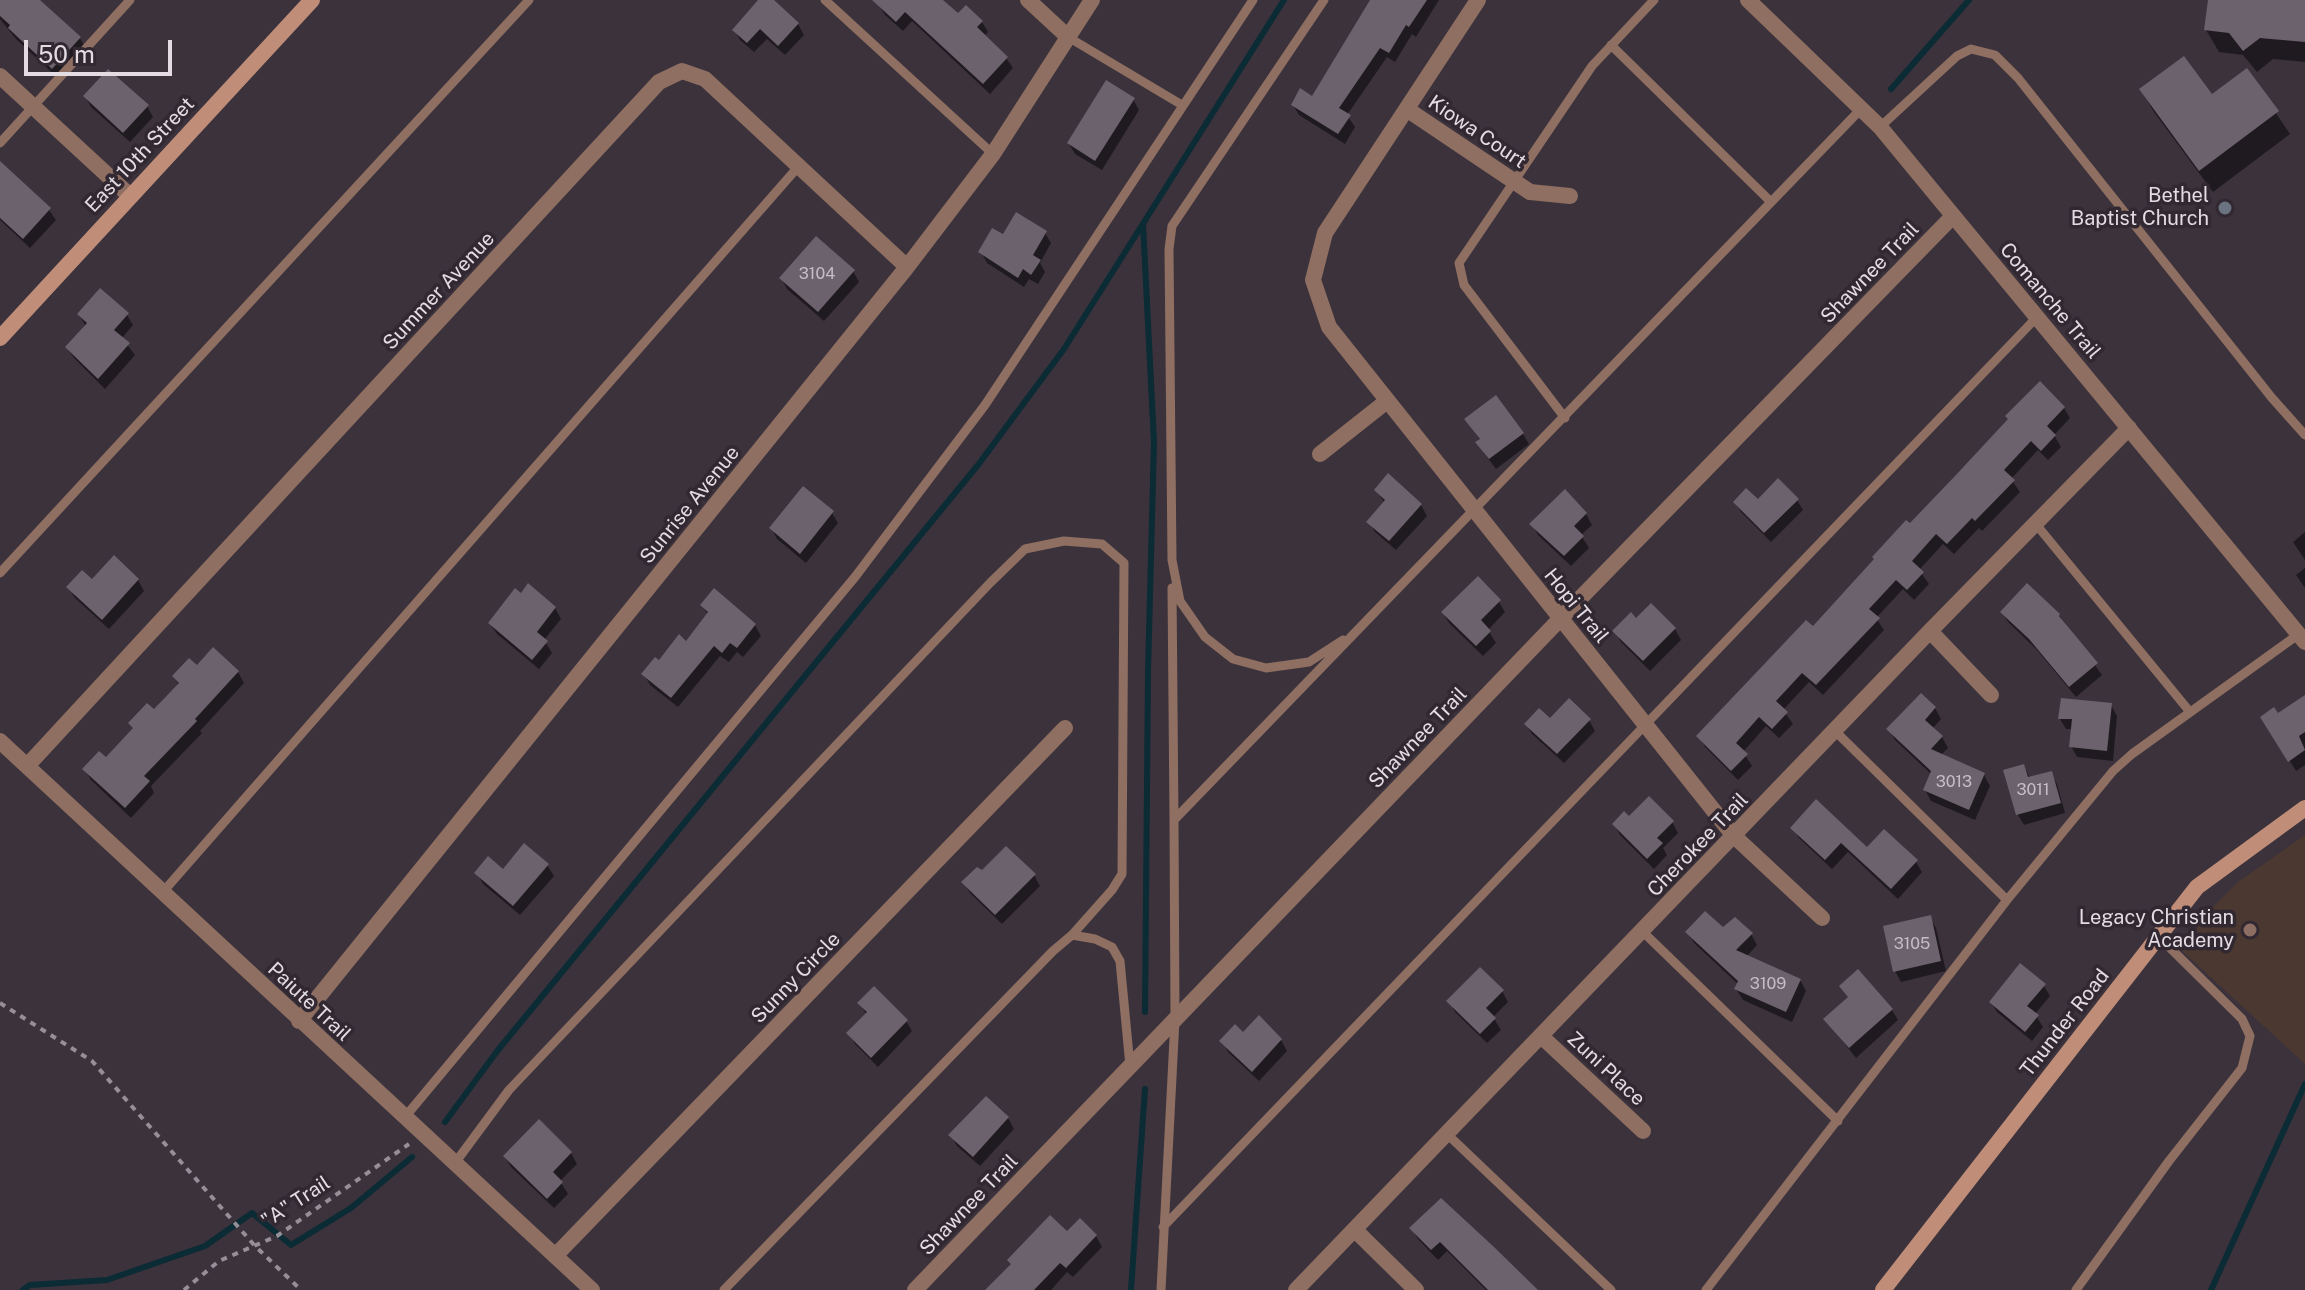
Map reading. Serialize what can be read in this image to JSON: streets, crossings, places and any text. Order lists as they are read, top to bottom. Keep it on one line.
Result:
{"streets":{"street":["Kiowa Court","East 10th Street","Shawnee Trail","Summer Avenue","Comanche Trail","Sunrise Avenue","Hopi Trail","Cherokee Trail","Sunny Circle","Paiute Trail","Thunder Road","Zuni Place"],"path":["\"A\" Trail"]},"crossings":[["Kiowa Court","Hopi Trail"],["Shawnee Trail","Comanche Trail"],["Shawnee Trail","Hopi Trail"],["Summer Avenue","Sunrise Avenue"],["Summer Avenue","Paiute Trail"],["Comanche Trail","Cherokee Trail"],["Sunrise Avenue","Paiute Trail"],["Hopi Trail","Cherokee Trail"],["Cherokee Trail","Zuni Place"],["Sunny Circle","Paiute Trail"],["Paiute Trail","\"A\" Trail"]],"places":["Bethel Baptist Church","Legacy Christian Academy"],"house_numbers":["3104","3013","3011","3105","3109"],"scale_bar":"50 m"}
